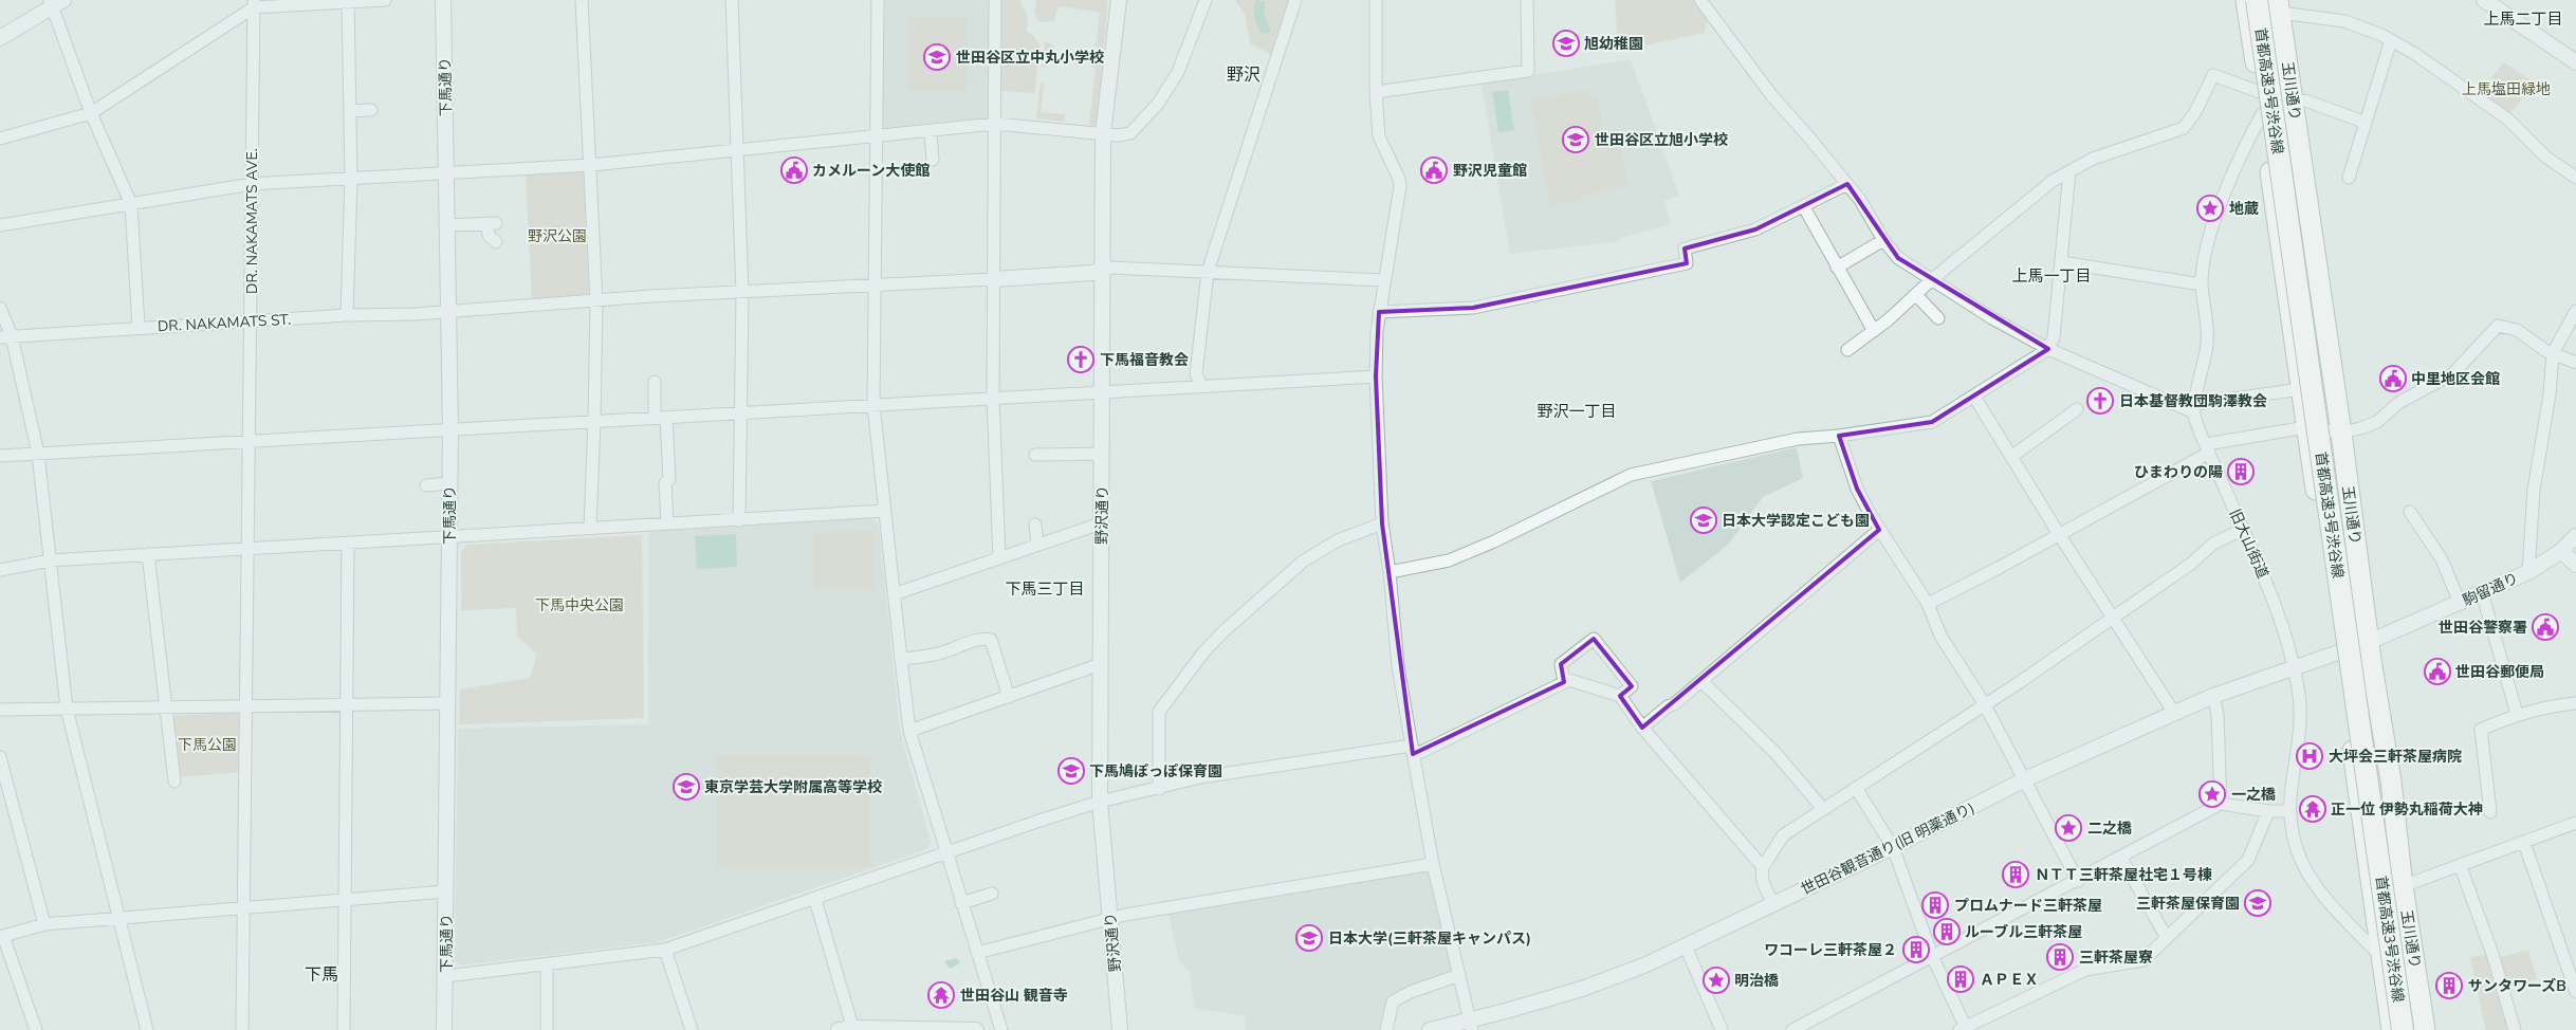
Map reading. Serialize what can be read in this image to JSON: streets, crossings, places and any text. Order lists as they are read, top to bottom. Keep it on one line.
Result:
{"streets":{"highway":["首都高速3号渋谷線","玉川通り"],"street":["下馬通り","DR. NAKAMATS AVE.","DR. NAKAMATS ST.","野沢通り","旧大山街道","駒留通り","世田谷観音通り(旧 明薬通り)"]},"crossings":[["下馬通り","DR. NAKAMATS ST."],["首都高速3号渋谷線","玉川通り"],["玉川通り","駒留通り"],["DR. NAKAMATS AVE.","DR. NAKAMATS ST."],["旧大山街道","世田谷観音通り(旧 明薬通り)"],["駒留通り","世田谷観音通り(旧 明薬通り)"]],"districts":["上馬二丁目","野沢","上馬一丁目","野沢一丁目","下馬三丁目","下馬"],"parks":["上馬塩田緑地","野沢公園","下馬中央公園","下馬公園"],"places":{"school or university":["旭幼稚園","世田谷区立中丸小学校","世田谷区立旭小学校","日本大学認定こども園","下馬鳩ぽっぽ保育園","東京学芸大学附属高等学校","三軒茶屋保育園","日本大学(三軒茶屋キャンパス)"],"public building":["カメルーン大使館","野沢児童館","中里地区会館","世田谷警察署","世田谷郵便局"],"place":["地蔵","一之橋","二之橋","明治橋"],"church":["下馬福音教会","日本基督教団駒澤教会"],"building":["ひまわりの陽","ＮＴＴ三軒茶屋社宅１号棟","プロムナード三軒茶屋","ルーブル三軒茶屋","ワコーレ三軒茶屋２","三軒茶屋寮","ＡＰＥＸ","サンタワーズB"],"hospital":["大坪会三軒茶屋病院"],"temple":["正一位 伊勢丸稲荷大神","世田谷山 観音寺"]}}
